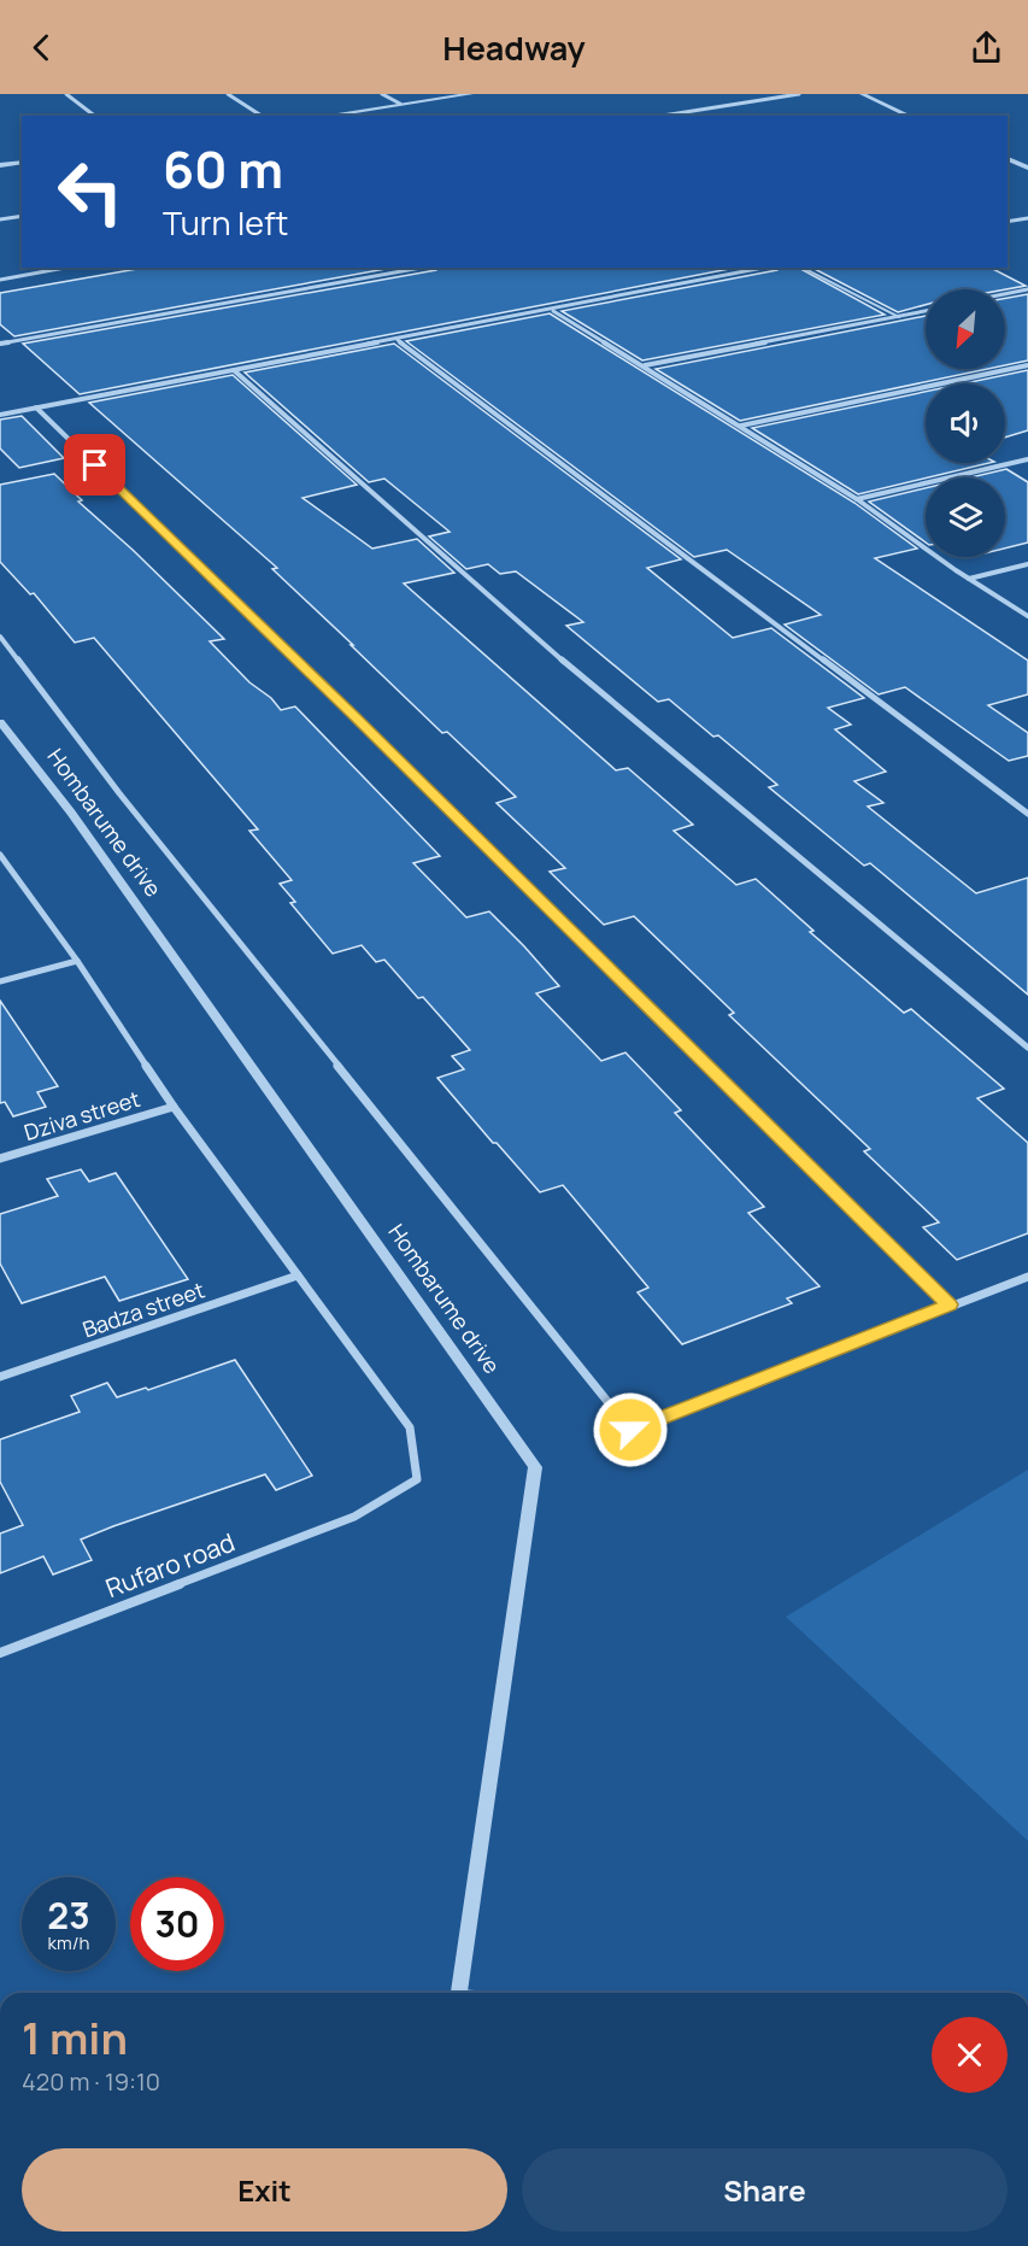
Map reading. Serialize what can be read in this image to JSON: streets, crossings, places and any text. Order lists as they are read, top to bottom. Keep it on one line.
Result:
{"streets":{"street":["Hombarume drive","Dziva street","Badza street","Rufaro road"]},"crossings":[["Badza street","Rufaro road"]],"north":"bottom left","page":{"header":"Headway","turn":["60 m","Turn left"],"speed":"23 km/h","limit":"30","heading":["1 min","420 m · 19:10"],"buttons":["Exit","Share"]}}
